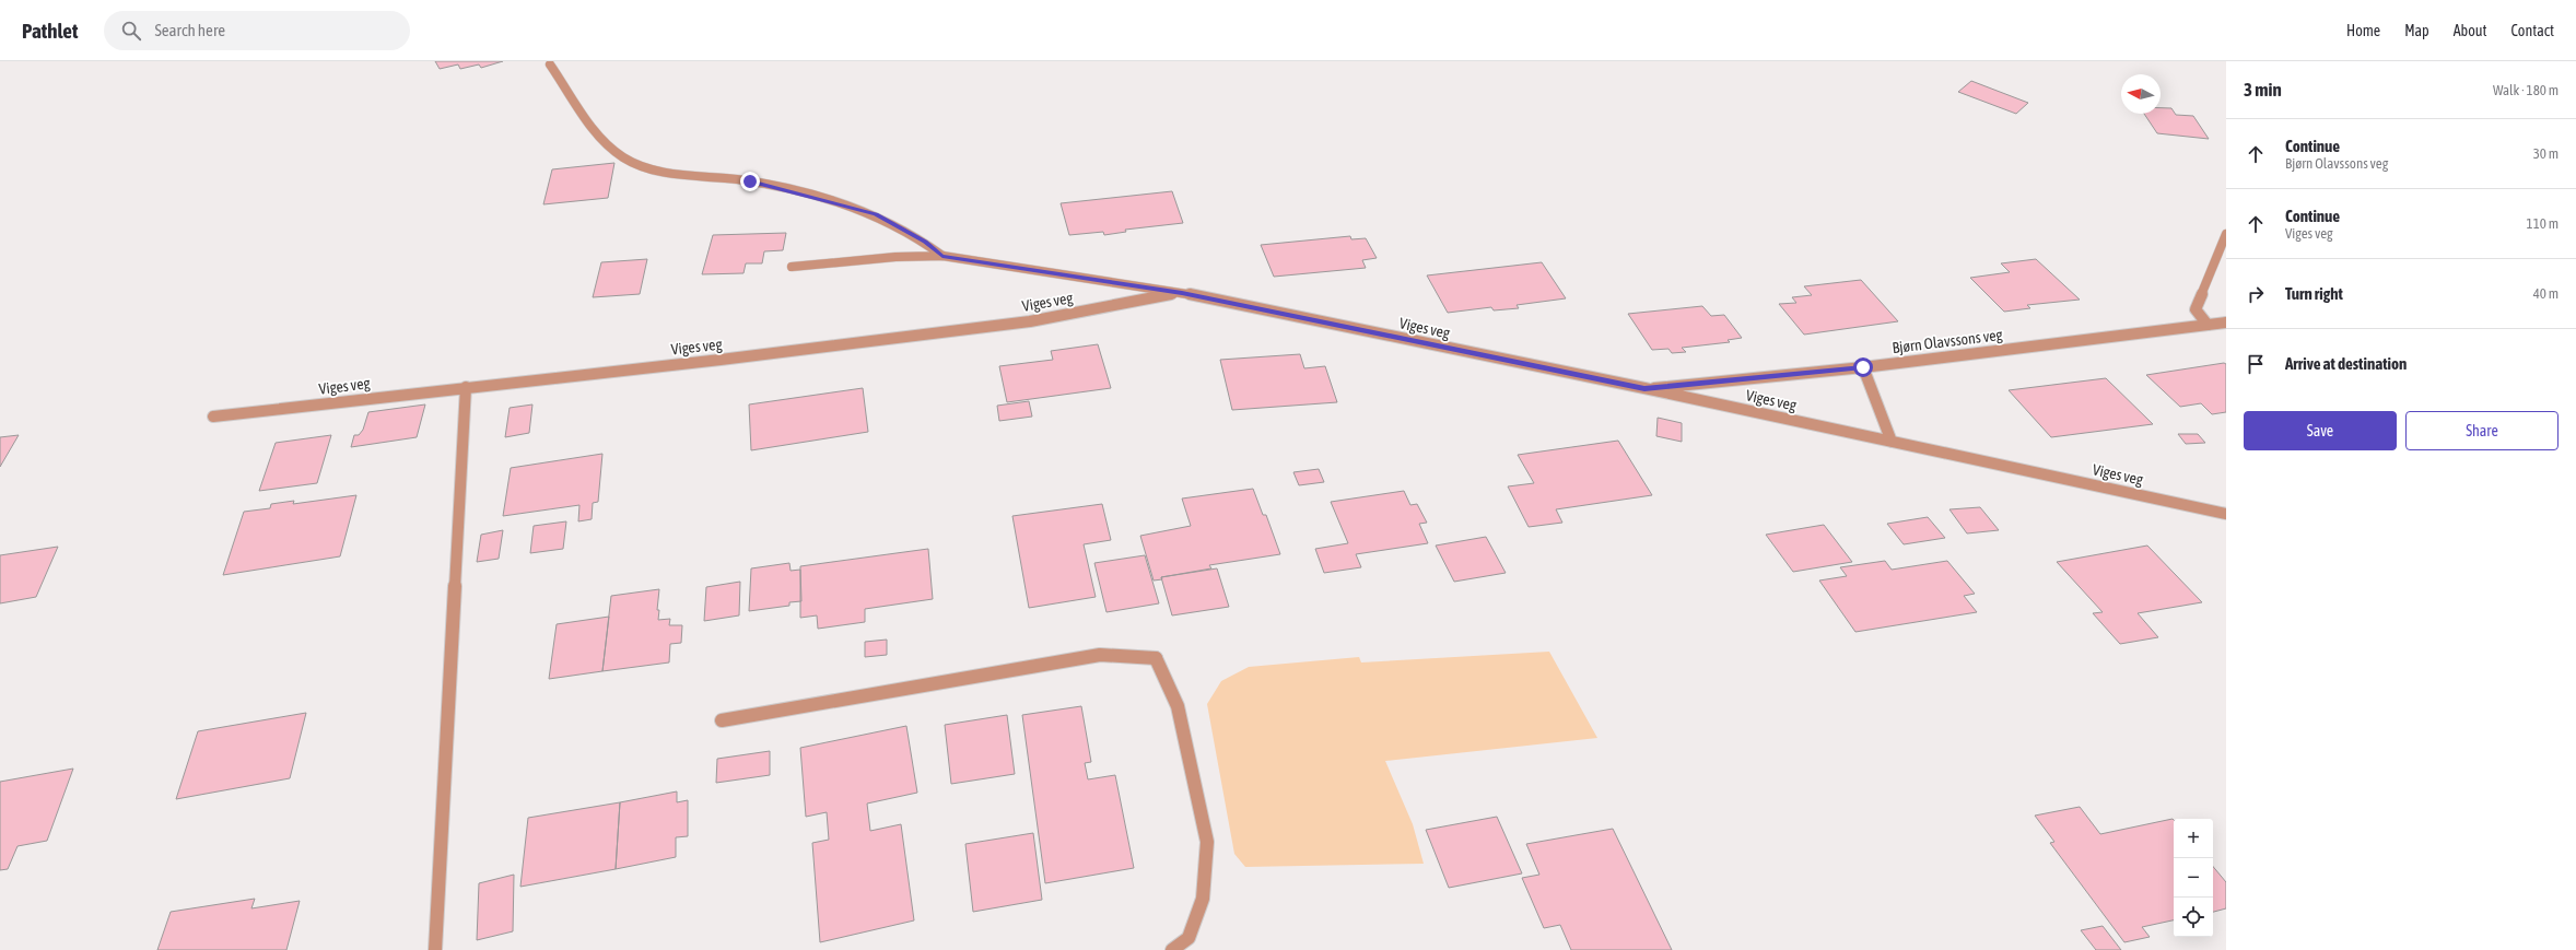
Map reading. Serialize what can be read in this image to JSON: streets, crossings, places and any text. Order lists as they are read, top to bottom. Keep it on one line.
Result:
{"streets":{"street":["Viges veg","Bjørn Olavssons veg"]},"crossings":[["Viges veg","Bjørn Olavssons veg"]],"north":"left","page":{"header":"Pathlet","search":"Search here","nav":["Home","Map","About","Contact"],"heading":["3 min","Walk · 180 m"],"list":[["Continue","Bjørn Olavssons veg","30 m"],["Continue","Viges veg","110 m"],["Turn right","40 m"],"Arrive at destination"],"buttons":["Save","Share"],"map_buttons":["+","−"]}}
